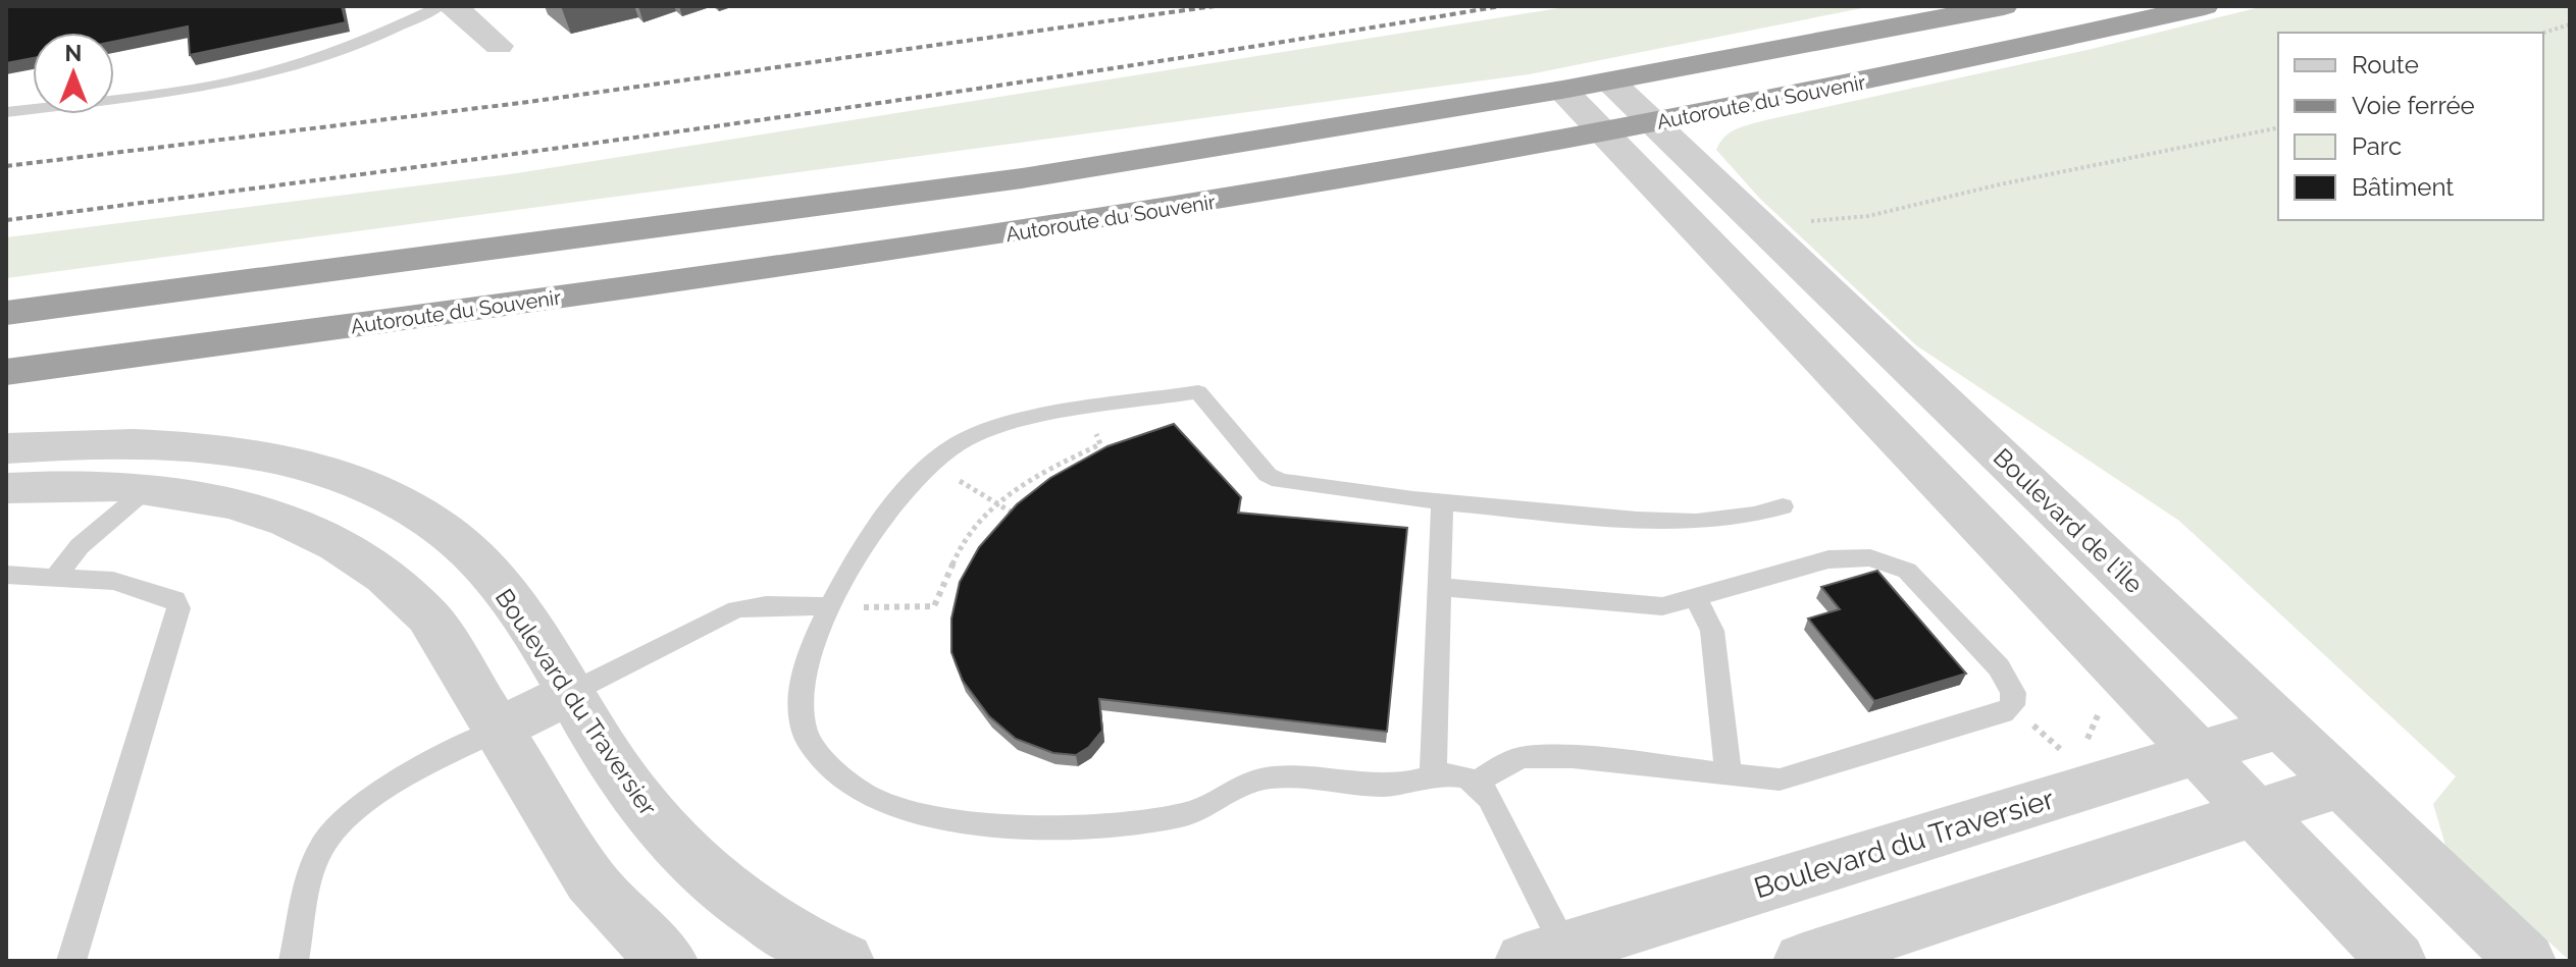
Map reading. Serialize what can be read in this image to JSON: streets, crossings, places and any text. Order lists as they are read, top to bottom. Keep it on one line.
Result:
{"streets":{"highway":["Autoroute du Souvenir"],"street":["Boulevard de l'Île","Boulevard du Traversier"]},"crossings":[["Autoroute du Souvenir","Boulevard de l'Île"],["Boulevard de l'Île","Boulevard du Traversier"]],"legend":["Route","Voie ferrée","Parc","Bâtiment"],"north":"top"}
